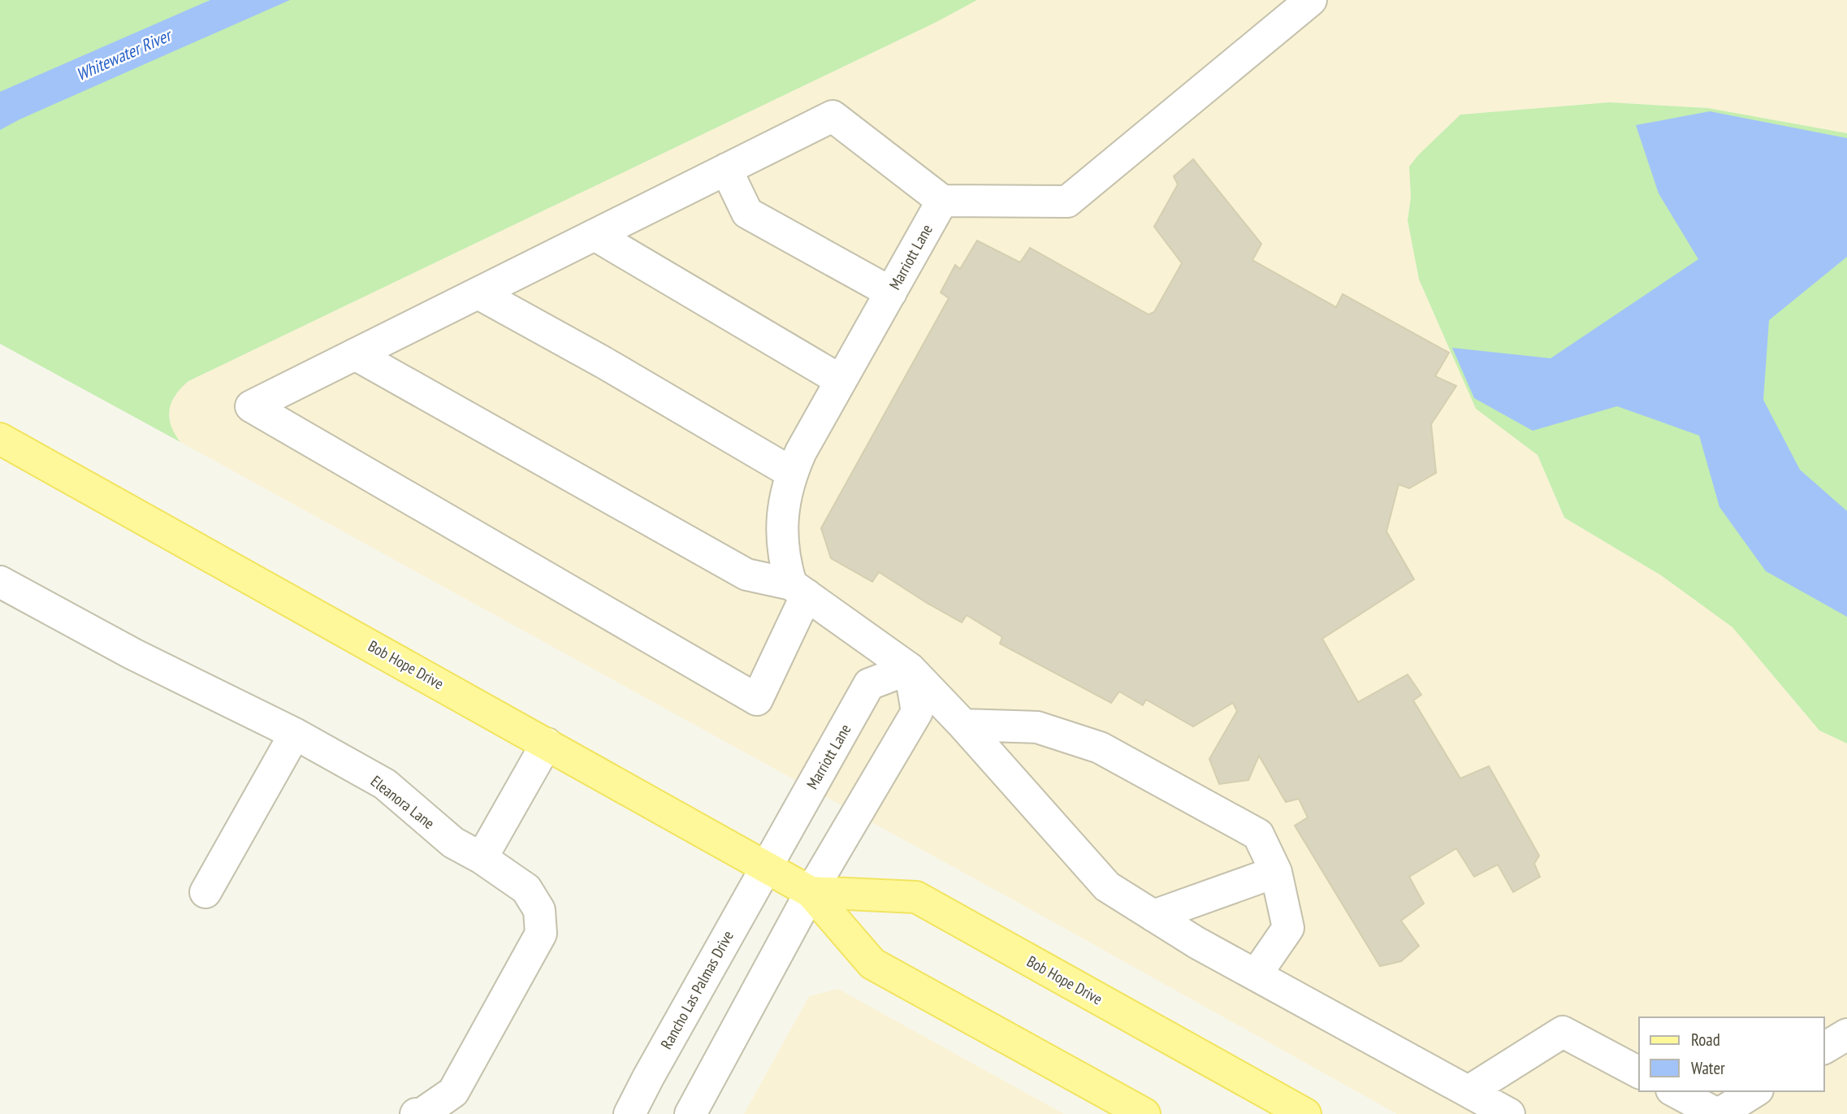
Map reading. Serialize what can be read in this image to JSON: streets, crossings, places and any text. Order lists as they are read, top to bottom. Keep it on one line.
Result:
{"streets":{"main road":["Bob Hope Drive"],"street":["Marriott Lane","Eleanora Lane","Rancho Las Palmas Drive"]},"crossings":[["Marriott Lane","Bob Hope Drive"],["Marriott Lane","Rancho Las Palmas Drive"],["Bob Hope Drive","Rancho Las Palmas Drive"]],"water":["Whitewater River"],"legend":["Road","Water"]}
